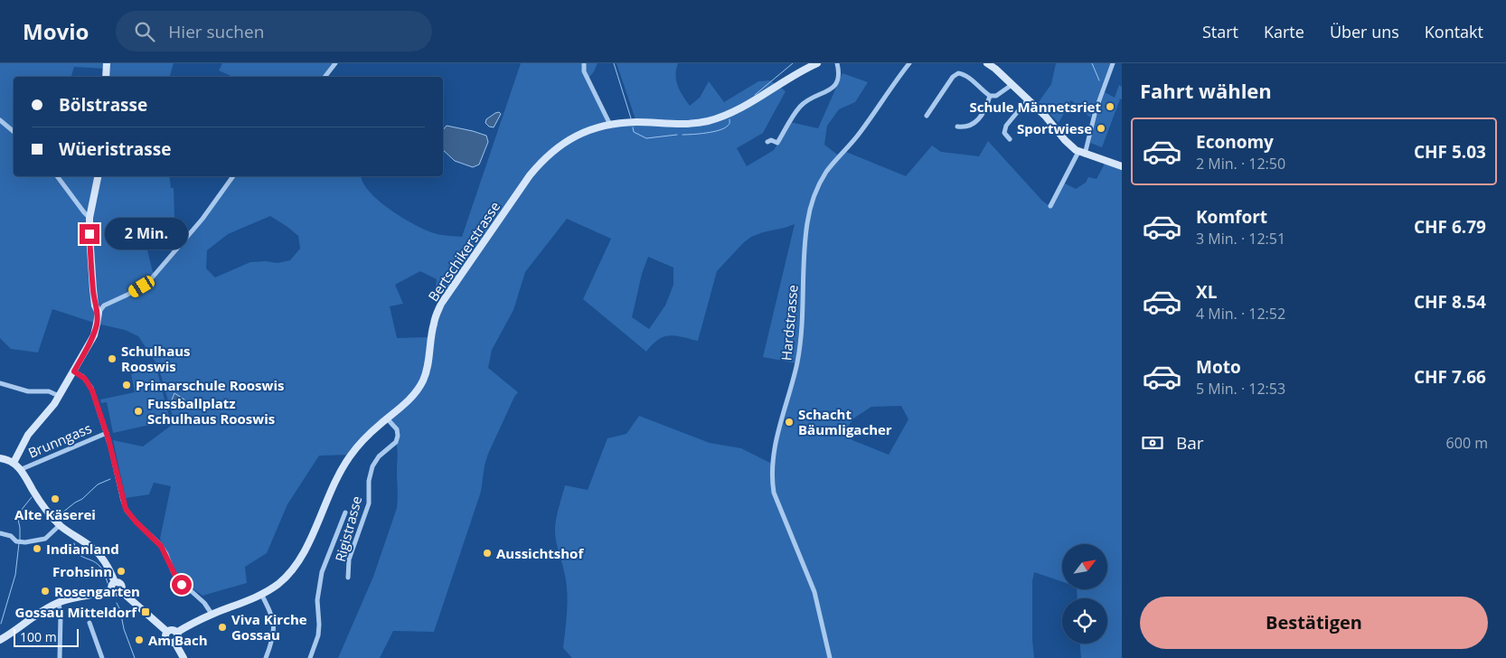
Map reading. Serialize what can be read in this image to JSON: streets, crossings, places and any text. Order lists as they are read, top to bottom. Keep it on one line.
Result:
{"streets":{"street":["Bertschikerstrasse","Hardstrasse","Brunngass","Rigistrasse"]},"crossings":[["Bertschikerstrasse","Rigistrasse"]],"places":{"other":["Schule Männetsriet","Sportwiese","Schulhaus Rooswis","Primarschule Rooswis","Fussballplatz Schulhaus Rooswis","Schacht Bäumligacher","Alte Käserei","Indianland","Aussichtshof","Frohsinn","Rosengarten","Viva Kirche Gossau","Am Bach"],"transit":["Gossau Mitteldorf"]},"scale_bar":"100 m","north":"top right","page":{"header":"Movio","search":"Hier suchen","nav":["Start","Karte","Über uns","Kontakt"],"heading":"Fahrt wählen","banner":["Bölstrasse","Wüeristrasse"],"list":[{"name":"Economy","note":"2 Min. · 12:50","value":"CHF 5.03"},{"name":"Komfort","note":"3 Min. · 12:51","value":"CHF 6.79"},{"name":"XL","note":"4 Min. · 12:52","value":"CHF 8.54"},{"name":"Moto","note":"5 Min. · 12:53","value":"CHF 7.66"}],"bubble":"2 Min.","pay":["Bar","600 m"],"buttons":"Bestätigen","scale":"100 m"}}
